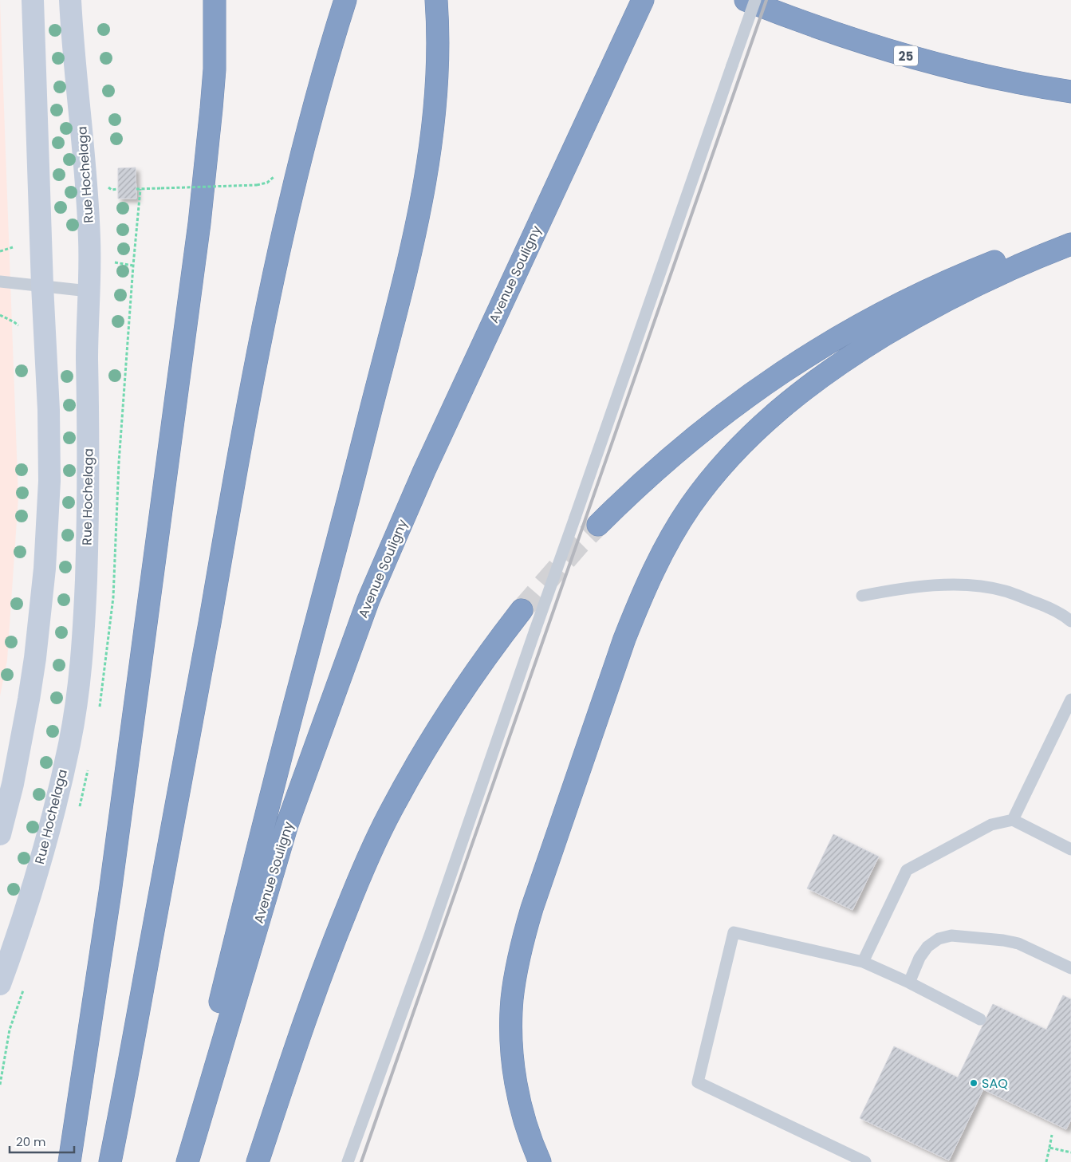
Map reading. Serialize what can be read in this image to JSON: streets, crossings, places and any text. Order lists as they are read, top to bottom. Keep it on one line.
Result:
{"streets":{"highway":["25","Avenue Souligny"],"main road":["Rue Hochelaga"]},"places":["SAQ"],"scale_bar":"20 m"}
